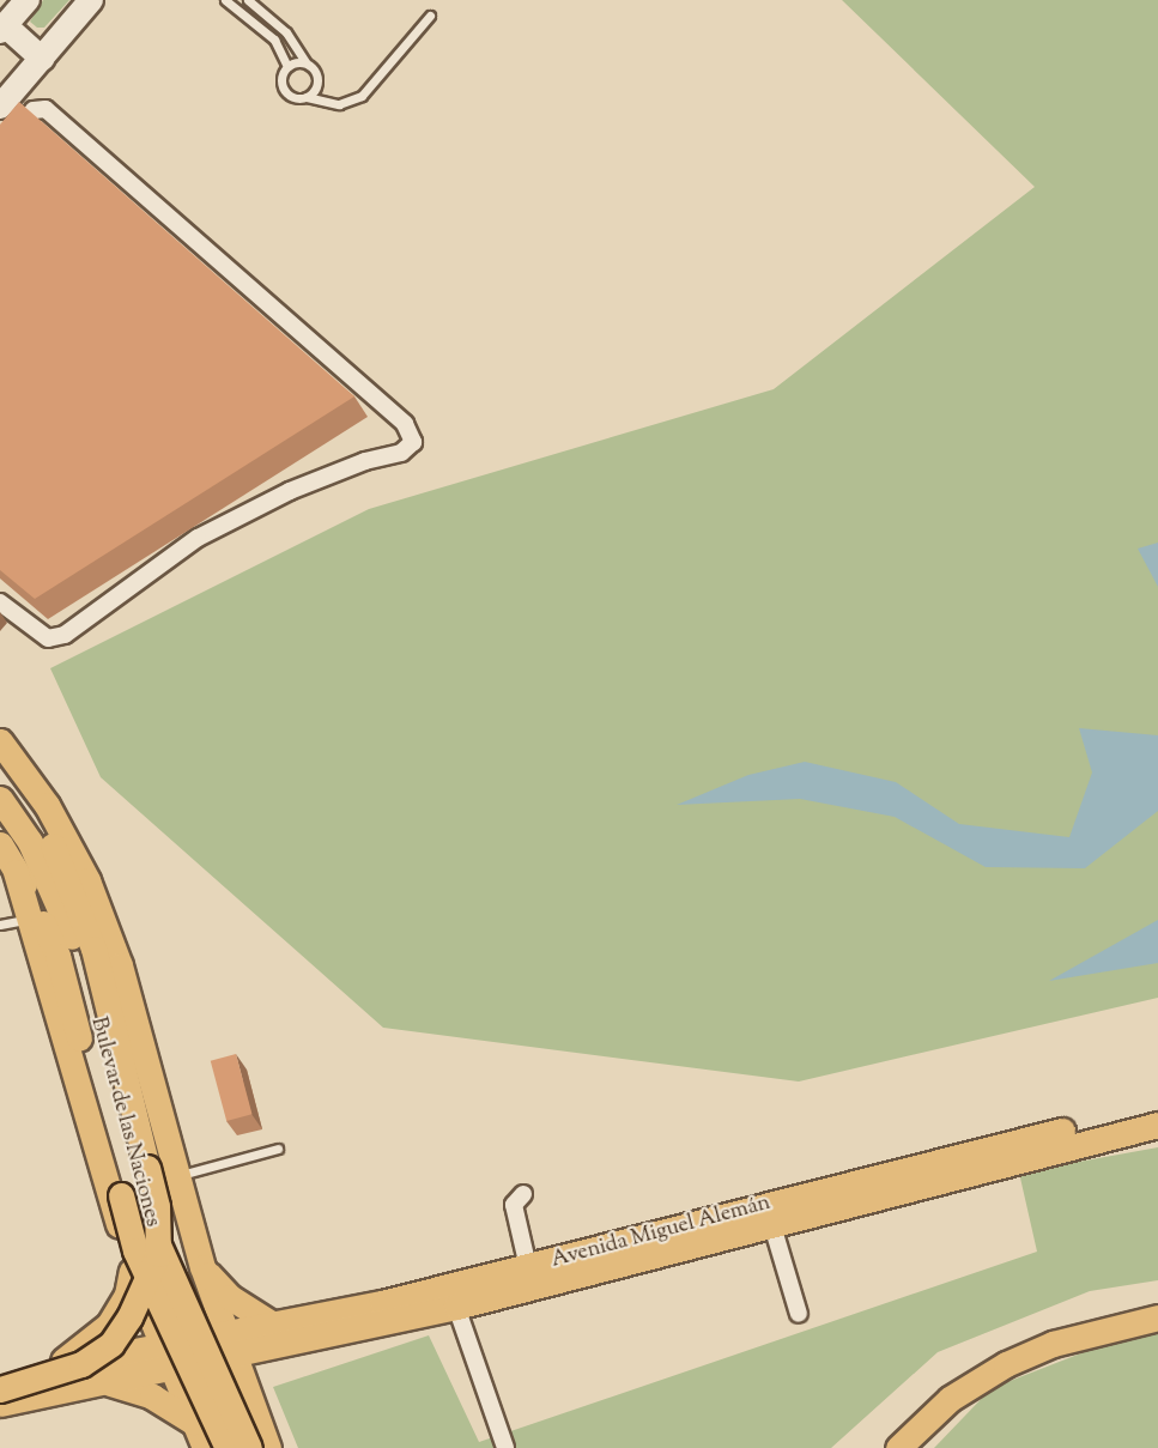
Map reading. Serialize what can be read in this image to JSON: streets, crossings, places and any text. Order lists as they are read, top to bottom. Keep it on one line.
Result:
{"streets":{"main road":["Bulevar de las Naciones","Avenida Miguel Alemán"]}}
